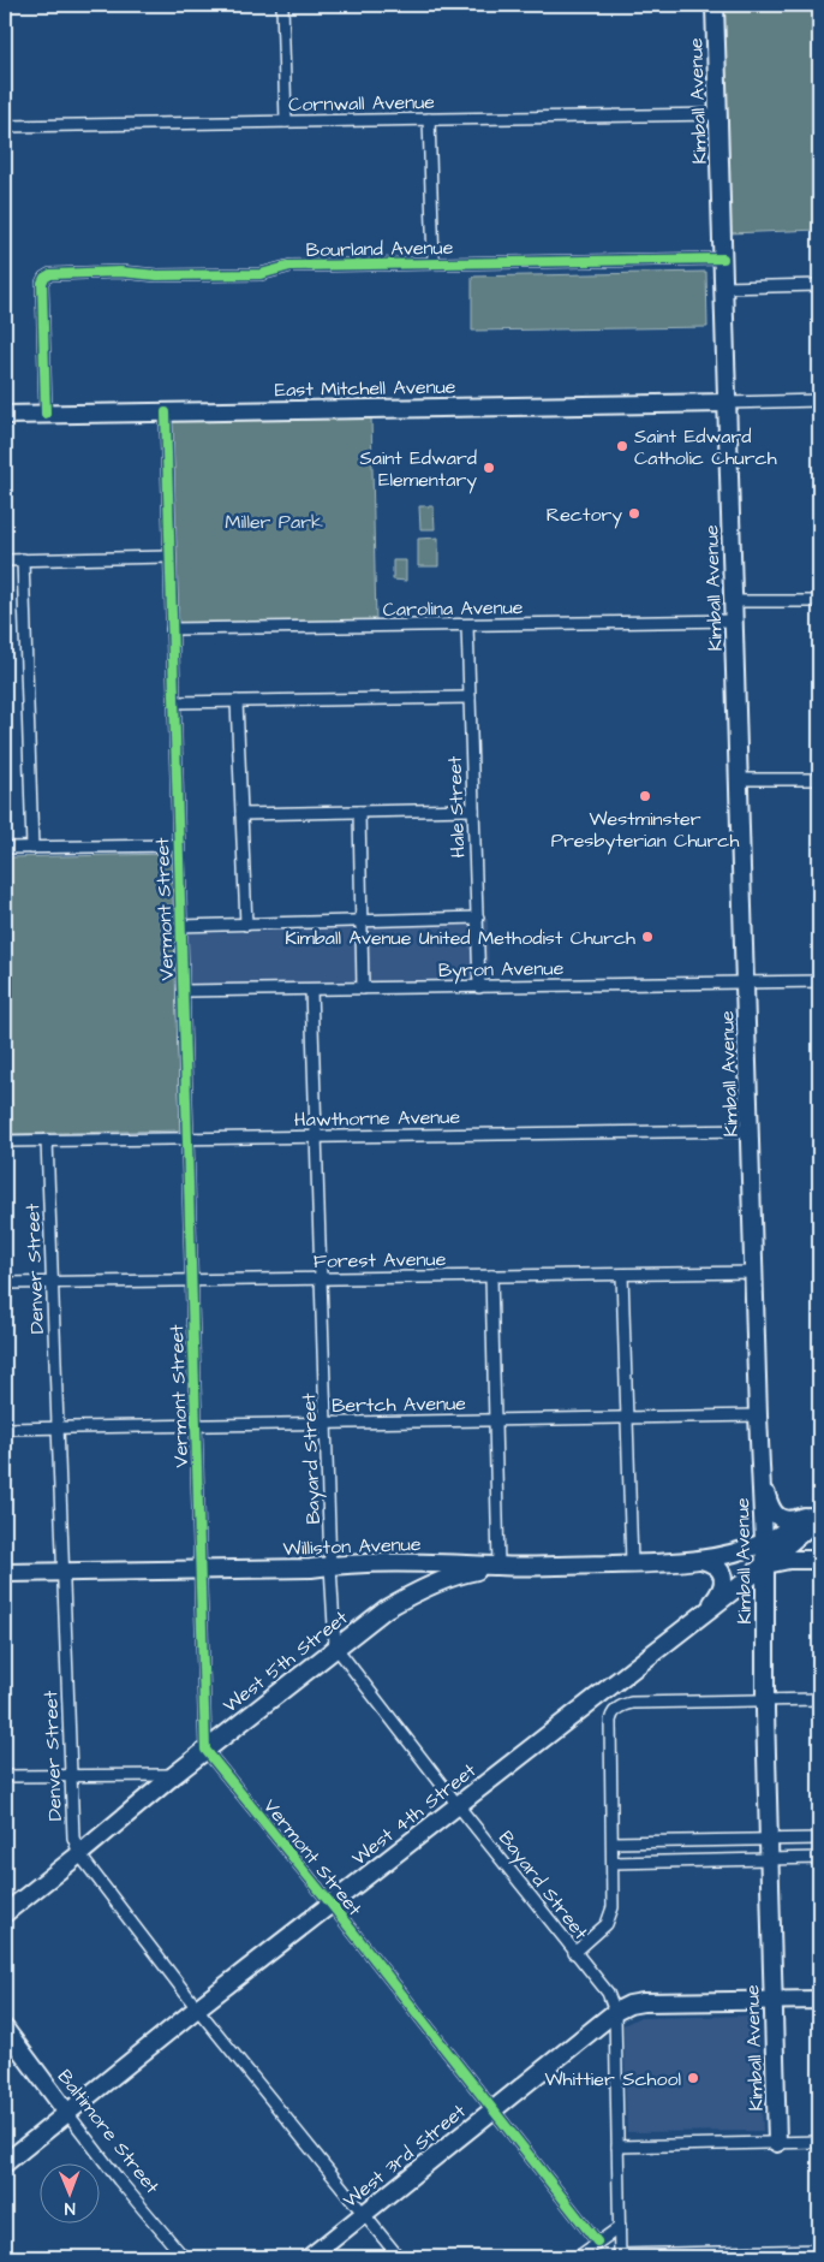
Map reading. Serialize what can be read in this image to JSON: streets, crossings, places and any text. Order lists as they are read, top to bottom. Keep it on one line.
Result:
{"streets":{"main road":["Kimball Avenue","East Mitchell Avenue","Williston Avenue","West 5th Street","West 4th Street","Baltimore Street","West 3rd Street"],"street":["Cornwall Avenue","Bourland Avenue","Carolina Avenue","Hale Street","Vermont Street","Byron Avenue","Hawthorne Avenue","Forest Avenue","Denver Street","Bertch Avenue","Bayard Street"]},"crossings":[["Kimball Avenue","Cornwall Avenue"],["Kimball Avenue","Bourland Avenue"],["Kimball Avenue","East Mitchell Avenue"],["Kimball Avenue","Carolina Avenue"],["Kimball Avenue","Byron Avenue"],["Kimball Avenue","Hawthorne Avenue"],["Kimball Avenue","Forest Avenue"],["Kimball Avenue","Bertch Avenue"],["Kimball Avenue","Williston Avenue"],["Kimball Avenue","West 4th Street"],["Kimball Avenue","West 3rd Street"],["Bourland Avenue","East Mitchell Avenue"],["East Mitchell Avenue","Vermont Street"],["Carolina Avenue","Hale Street"],["Carolina Avenue","Vermont Street"],["Hale Street","Byron Avenue"],["Vermont Street","Byron Avenue"],["Vermont Street","Hawthorne Avenue"],["Vermont Street","Forest Avenue"],["Vermont Street","Bertch Avenue"],["Vermont Street","Williston Avenue"],["Vermont Street","West 5th Street"],["Vermont Street","West 4th Street"],["Vermont Street","West 3rd Street"],["Byron Avenue","Bayard Street"],["Hawthorne Avenue","Denver Street"],["Hawthorne Avenue","Bayard Street"],["Forest Avenue","Denver Street"],["Forest Avenue","Bayard Street"],["Denver Street","Bertch Avenue"],["Denver Street","Williston Avenue"],["Denver Street","West 5th Street"],["Denver Street","West 4th Street"],["Denver Street","West 3rd Street"],["Bertch Avenue","Bayard Street"],["Bayard Street","Williston Avenue"],["Bayard Street","West 5th Street"],["Bayard Street","West 4th Street"],["Bayard Street","West 3rd Street"],["Williston Avenue","West 5th Street"],["Williston Avenue","West 4th Street"],["West 4th Street","Baltimore Street"]],"parks":["Miller Park"],"places":["Saint Edward Catholic Church","Saint Edward Elementary","Rectory","Westminster Presbyterian Church","Kimball Avenue United Methodist Church","Whittier School"],"north":"bottom"}
